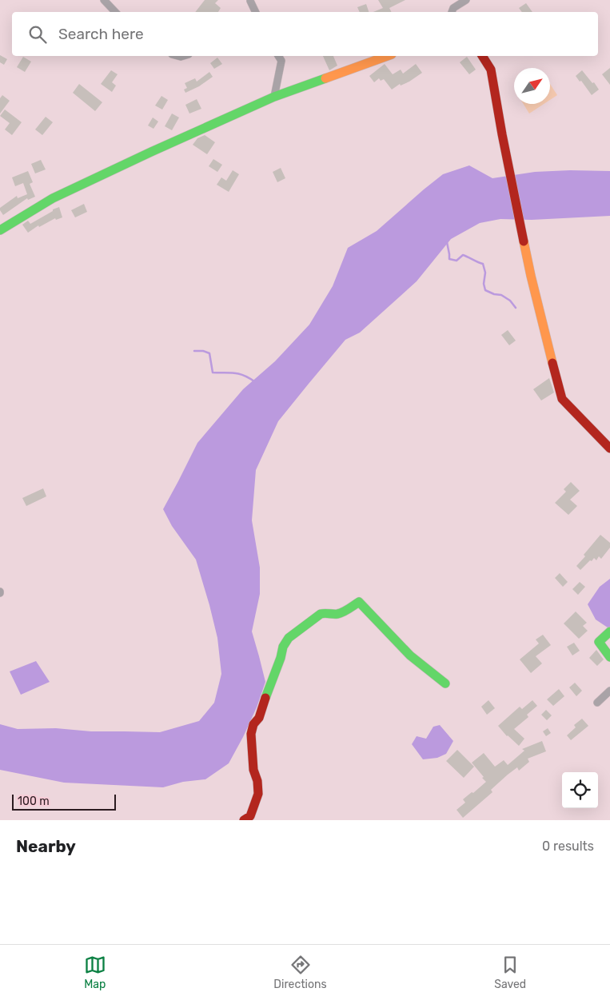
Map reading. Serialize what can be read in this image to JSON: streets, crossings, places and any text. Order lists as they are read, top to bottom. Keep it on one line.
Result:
{"scale_bar":"100 m","north":"top right","page":{"search":"Search here","scale":"100 m","heading":["Nearby","0 results"],"nav":["Map","Directions","Saved"]}}
